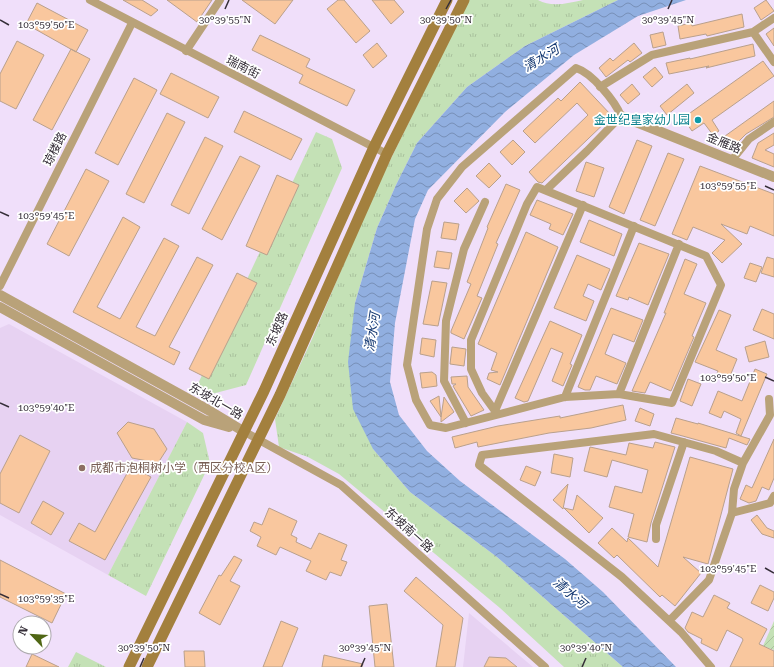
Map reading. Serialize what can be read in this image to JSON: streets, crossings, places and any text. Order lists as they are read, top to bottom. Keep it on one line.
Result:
{"streets":{"main road":["东坡路"],"street":["瑞南街","金雁路","琼楼路","东坡北一路","东坡南一路"]},"crossings":[["瑞南街","琼楼路"],["瑞南街","东坡路"],["东坡路","东坡北一路"],["东坡路","东坡南一路"],["东坡北一路","东坡南一路"]],"water":["清水河"],"places":["金世纪皇家幼儿园","成都市泡桐树小学（西区分校A区）"],"north":"top left","coordinates":["30°39'55\"N","30°39'50\"N","30°39'45\"N","103°59'50\"E","103°59'55\"E","103°59'45\"E","103°59'40\"E","103°59'35\"E","30°39'40\"N"]}
